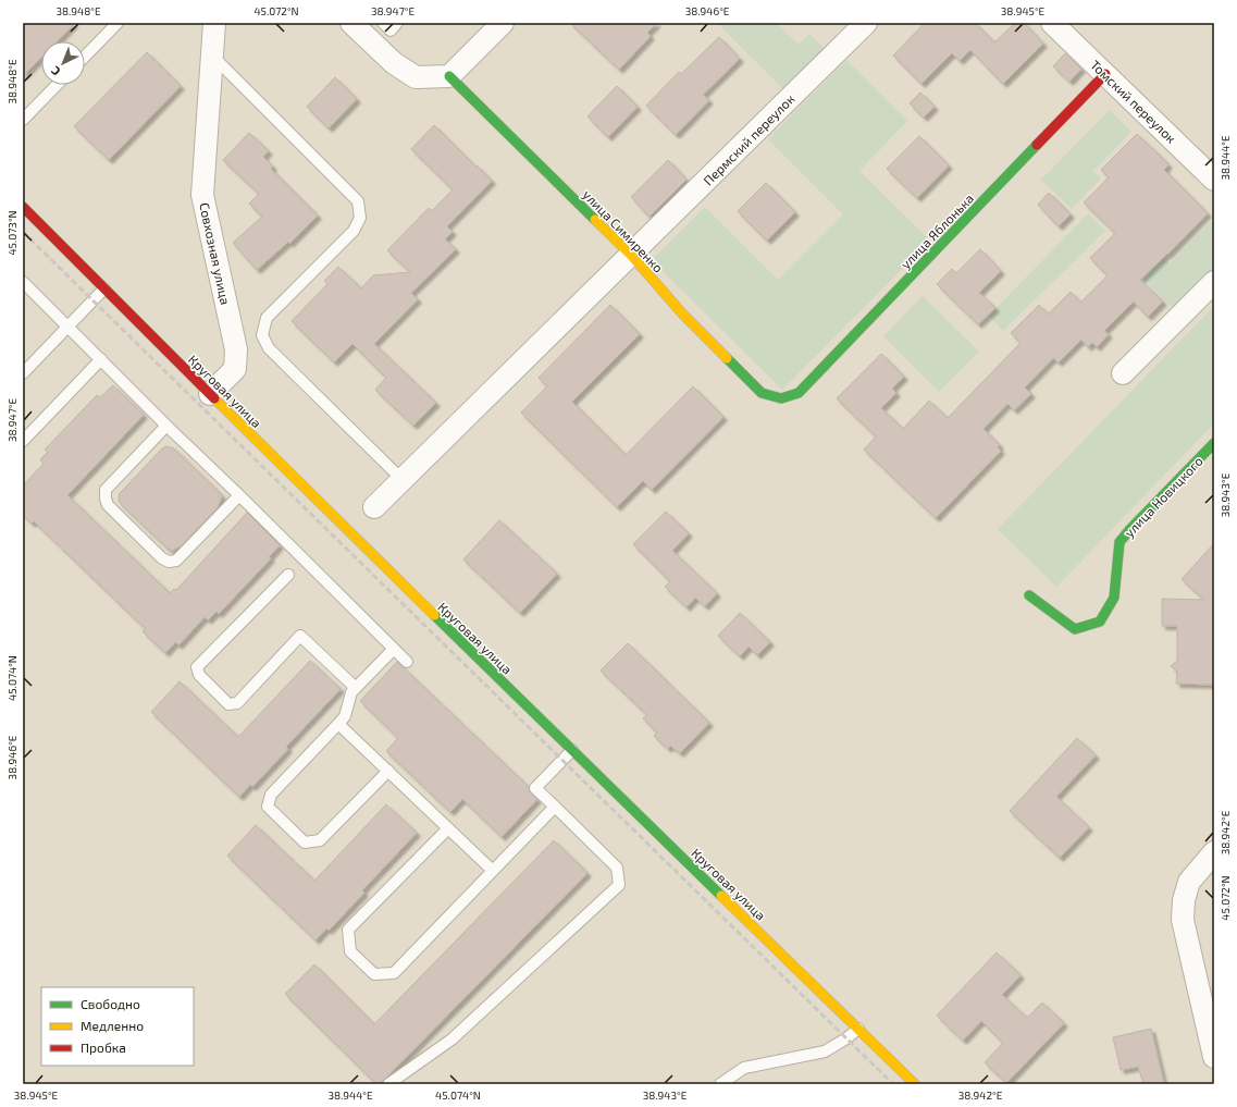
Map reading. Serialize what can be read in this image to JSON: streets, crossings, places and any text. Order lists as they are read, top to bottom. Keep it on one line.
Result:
{"streets":{"street":["Томский переулок","Пермский переулок","улица Симиренко","улица Яблонька","Совхозная улица","Круговая улица","улица Новицкого"]},"crossings":[["Томский переулок","улица Яблонька"],["Пермский переулок","улица Симиренко"],["улица Симиренко","улица Яблонька"],["Совхозная улица","Круговая улица"]],"legend":["Свободно","Медленно","Пробка"],"north":"bottom left","coordinates":["38.948°E","45.072°N","38.947°E","38.946°E","38.945°E","38.944°E","45.073°N","38.943°E","45.074°N","38.942°E"]}
